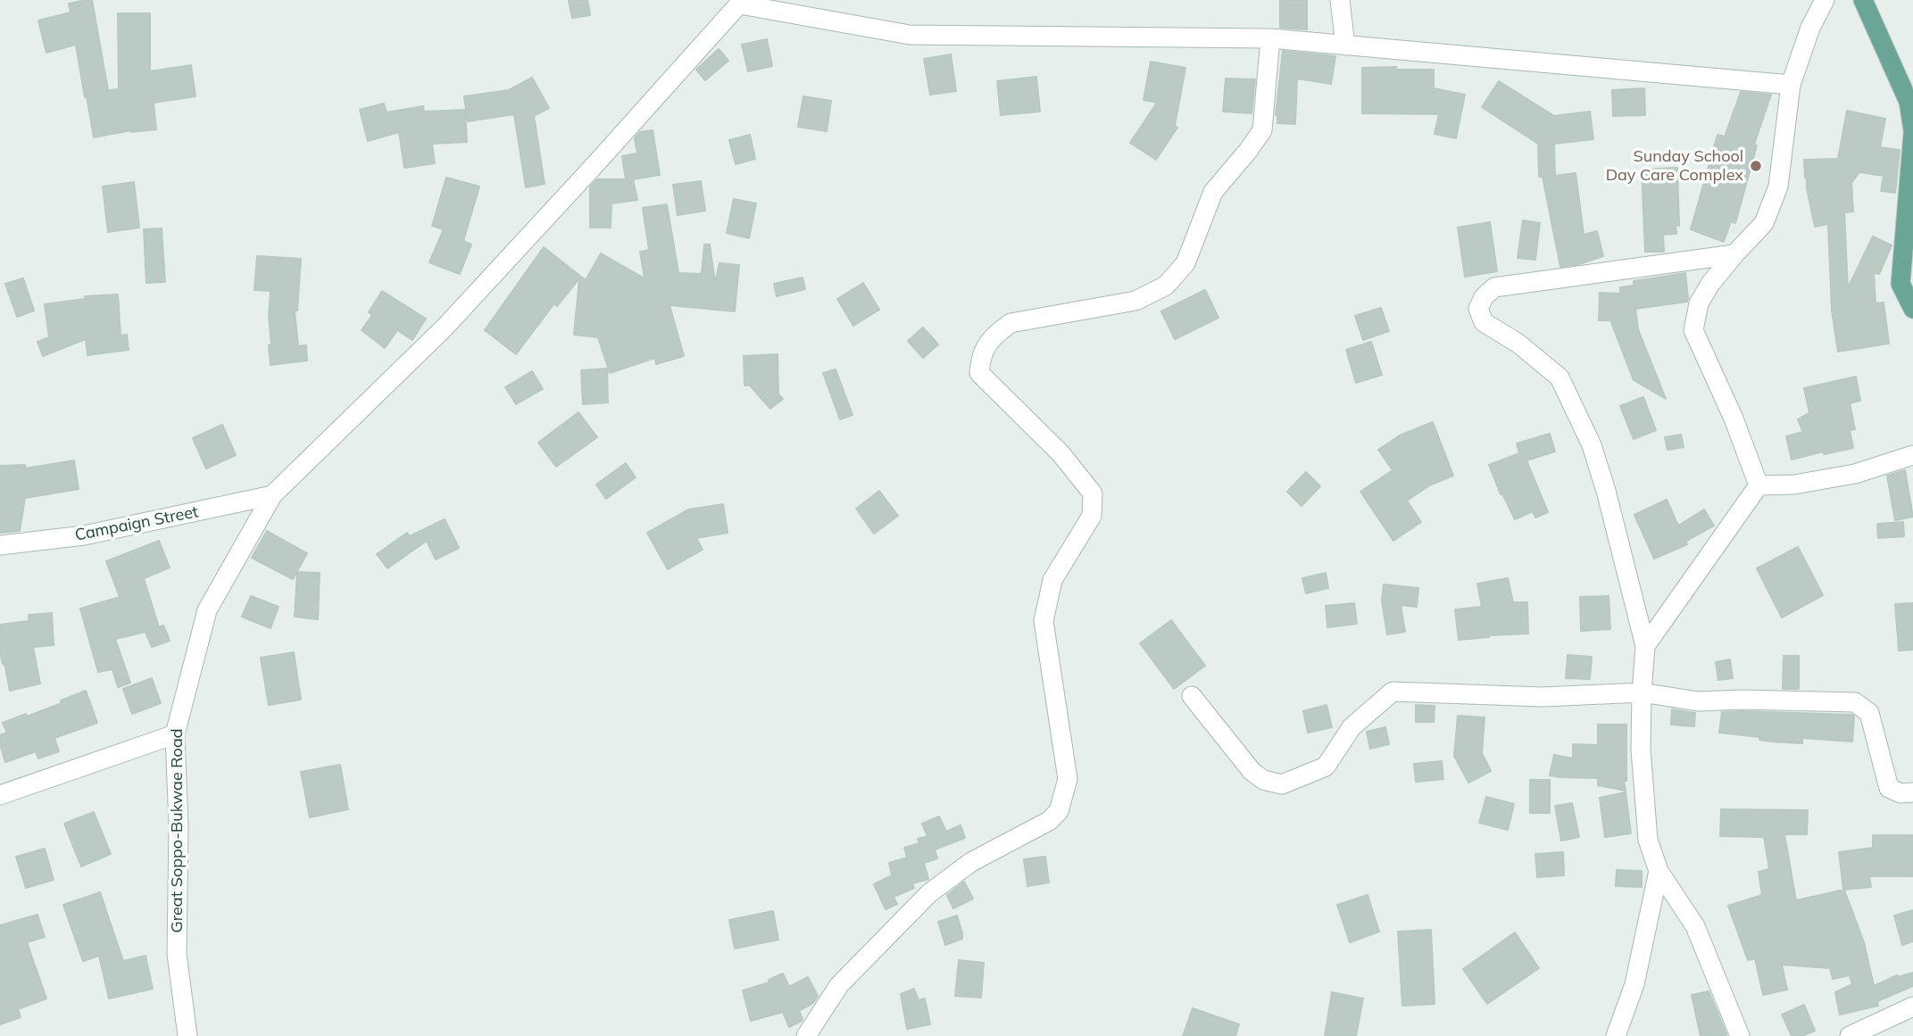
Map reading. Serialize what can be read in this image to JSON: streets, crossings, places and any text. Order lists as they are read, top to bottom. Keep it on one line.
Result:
{"streets":{"street":["Campaign Street","Great Soppo-Bukwae Road"]},"crossings":[["Campaign Street","Great Soppo-Bukwae Road"]],"places":["Sunday School Day Care Complex"]}
